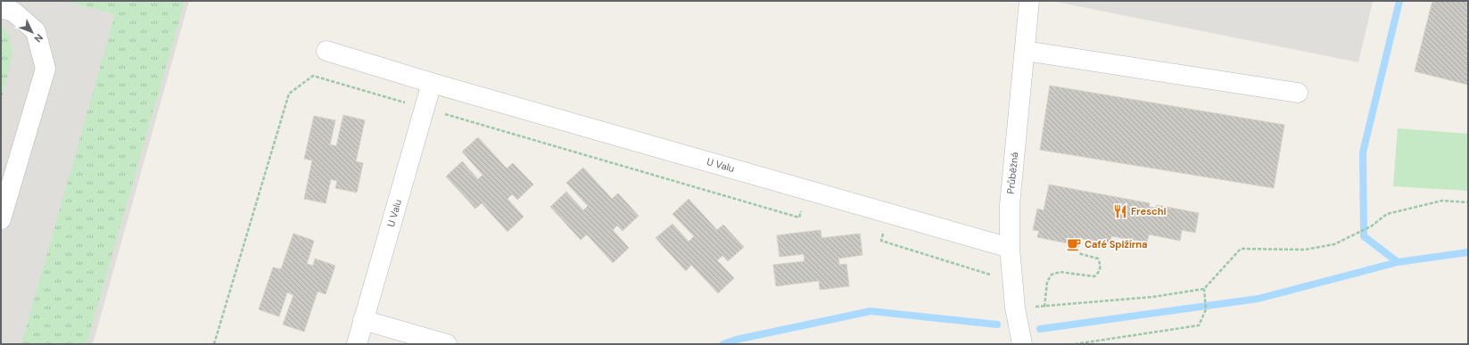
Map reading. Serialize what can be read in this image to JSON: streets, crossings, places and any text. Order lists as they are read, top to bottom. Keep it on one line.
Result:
{"streets":{"street":["U Valu","Průběžná"]},"crossings":[["U Valu","Průběžná"]],"places":{"restaurant":["Freschi"],"cafe":["Café Spižírna"]},"north":"bottom right"}
